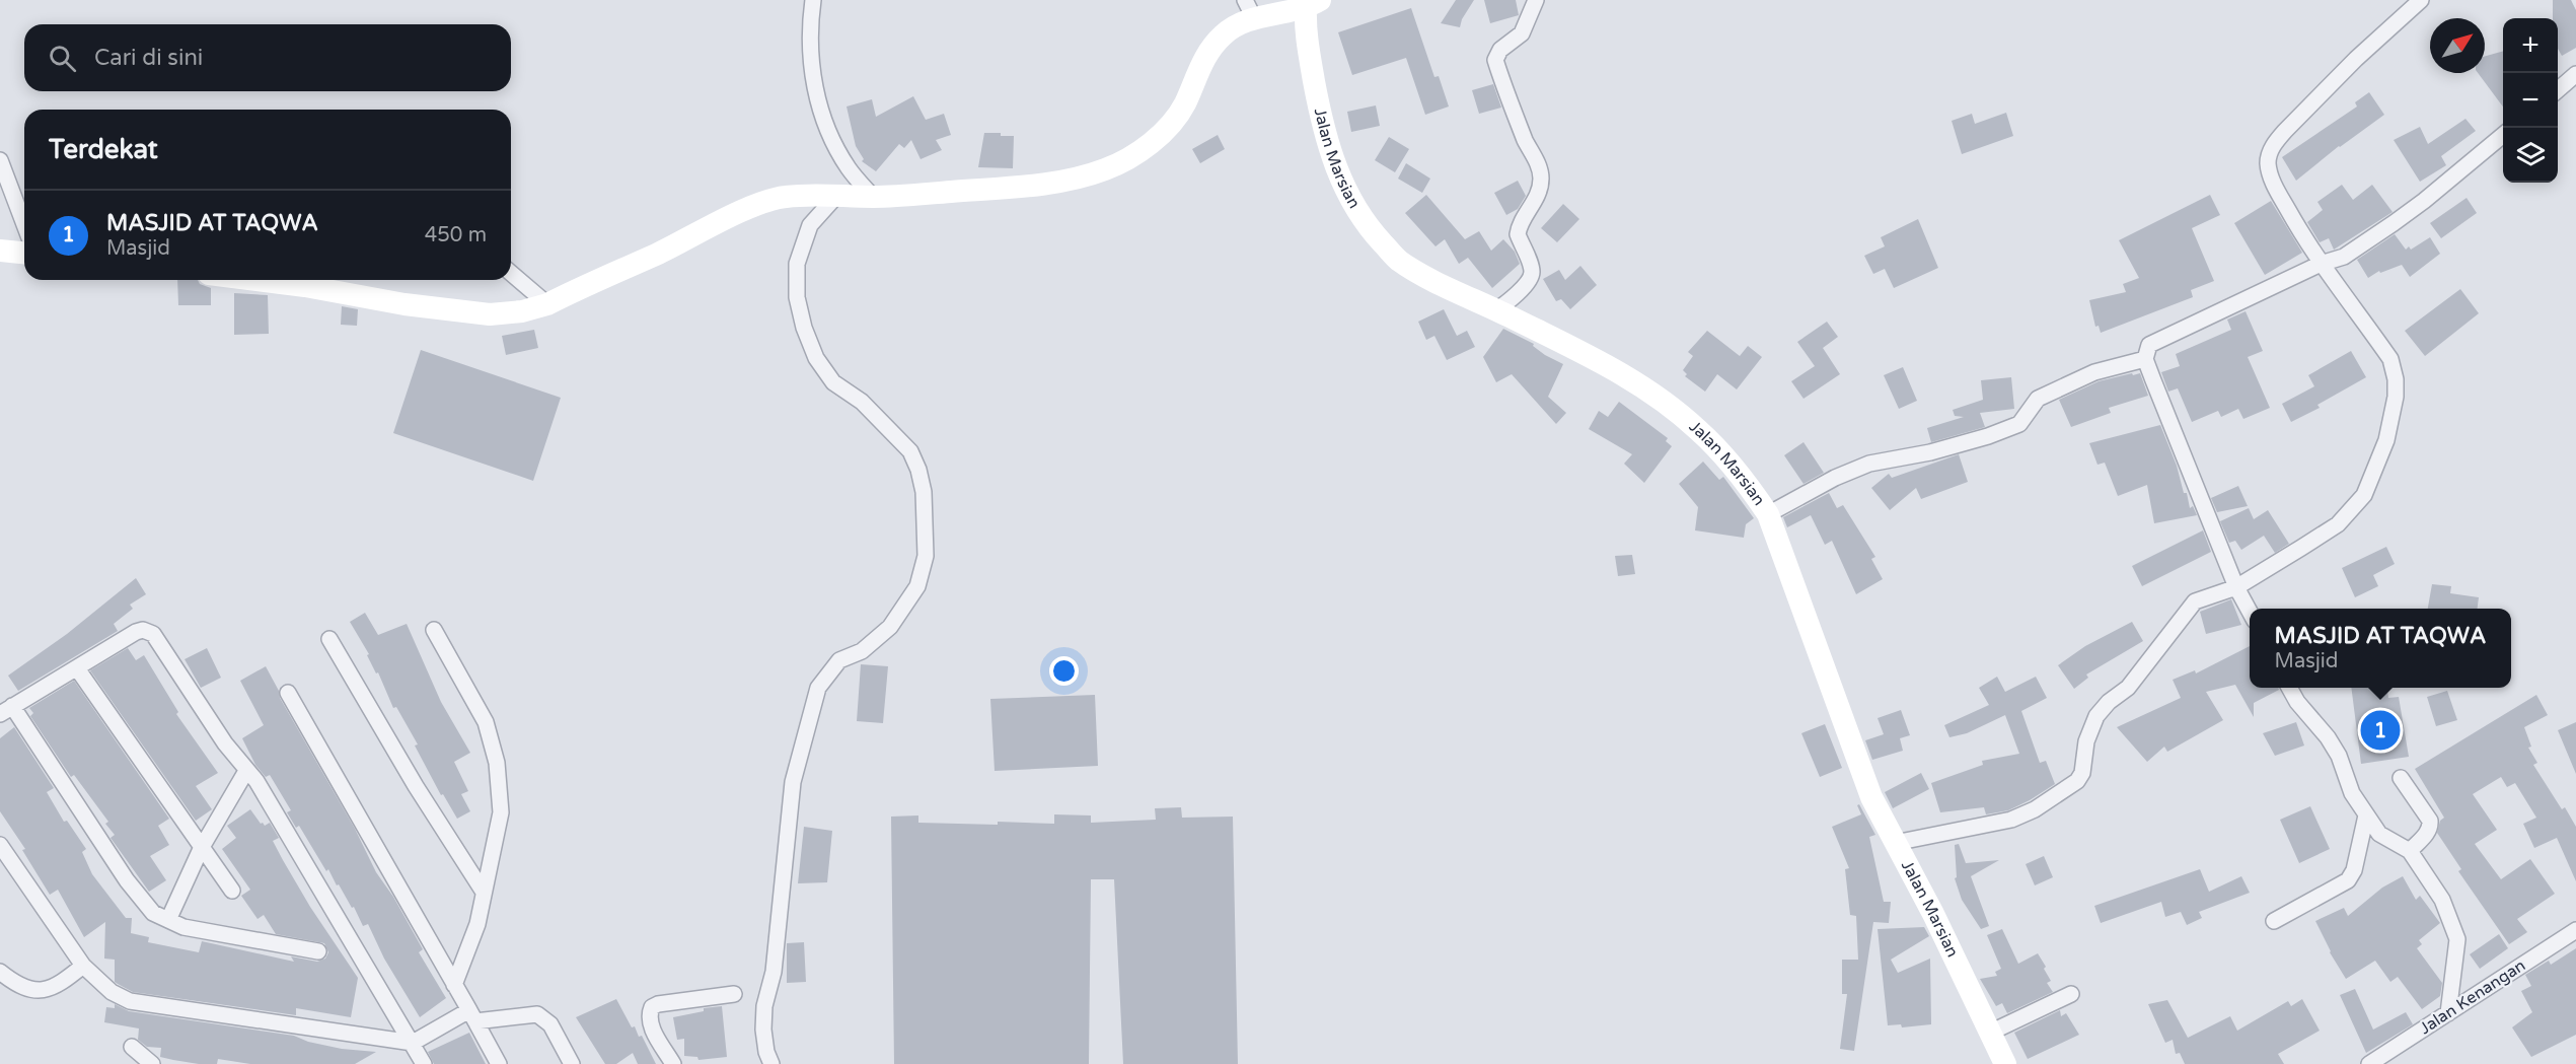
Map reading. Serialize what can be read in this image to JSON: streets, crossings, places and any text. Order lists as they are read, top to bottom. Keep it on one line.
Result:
{"streets":{"street":["Jalan Marsian","Jalan Kenangan"]},"north":"top right","page":{"map_buttons":["+","−"],"search":"Cari di sini","heading":"Terdekat","list":[{"mark":"1","name":"MASJID AT TAQWA","note":"Masjid","value":"450 m"}],"popup":["MASJID AT TAQWA","Masjid"],"pins":"1"}}
